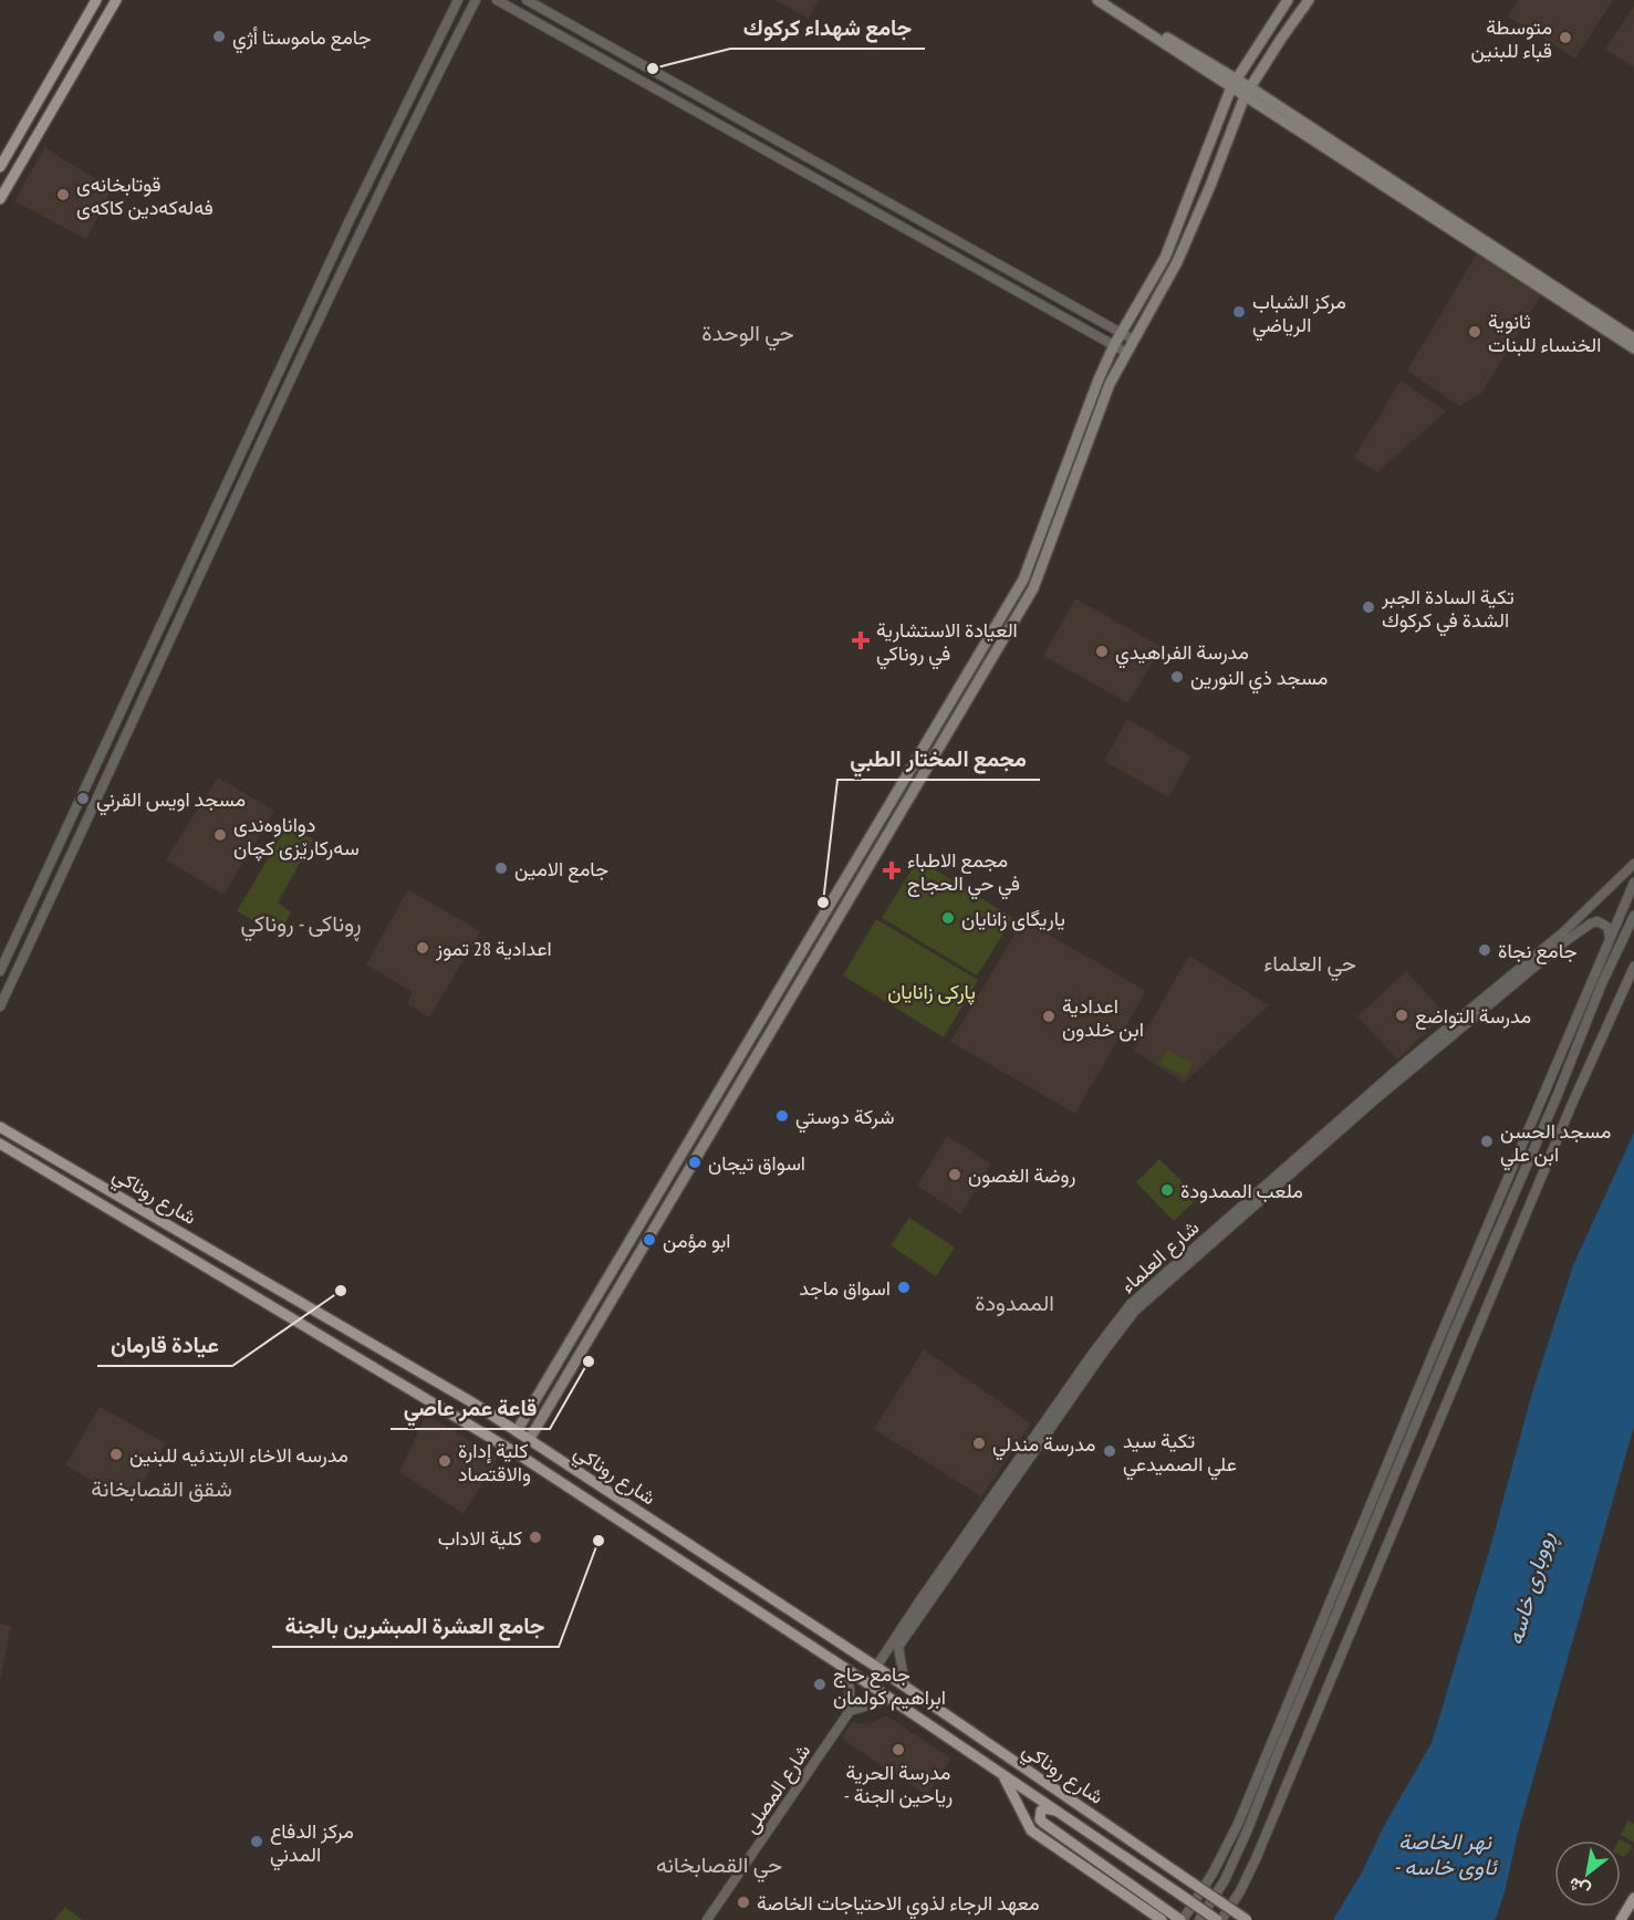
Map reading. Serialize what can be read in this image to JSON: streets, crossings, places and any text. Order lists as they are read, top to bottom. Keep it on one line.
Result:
{"streets":{"main road":["شارع روناكي"],"street":["شارع العلماء","شارع المصلى"]},"crossings":[["شارع روناكي","شارع العلماء"]],"districts":["حي الوحدة","ڕوناکی - روناكي","حي العلماء","الممدودة","شقق القصابخانة","حي القصابخانه"],"water":["ڕووباری خاسە","نهر الخاصة - ئاوی خاسە"],"parks":["پارکی زانایان"],"places":{"other":["جامع ماموستا أژي","متوسطة قباء للبنين","جامع شهداء كركوك","قوتابخانەی فەلەکەدین کاکەی","مركز الشباب الرياضي","ثانوية الخنساء للبنات","تكية السادة الجبر الشدة في كركوك","مدرسة الفراهيدي","مسجد ذي النورين","مسجد اويس القرني","دواناوەندى سەركارێزى كچان","جامع الامين","مجمع المختار الطبي","یاریگای زانایان","اعدادية 28 تموز","جامع نجاة","مدرسة التواضع","اعدادية ابن خلدون","شركة دوستي","مسجد الحسن ابن علي","اسواق تيجان","روضة الغصون","ملعب الممدودة","ابو مؤمن","اسواق ماجد","عيادة قارمان","قاعة عمر عاصي","مدرسة مندلي","تكية سيد علي الصميدعي","مدرسه الاخاء الابتدئيه للبنين","كلية إدارة والاقتصاد","كلية الاداب","جامع العشرة المبشرين بالجنة","جامع حاج ابراهيم كولمان","مدرسة الحرية - رياحين الجنة","مركز الدفاع المدني","معهد الرجاء لذوي الاحتياجات الخاصة"],"health":["العيادة الاستشارية في روناكي","مجمع الاطباء في حي الحجاج"]},"north":"bottom left"}
